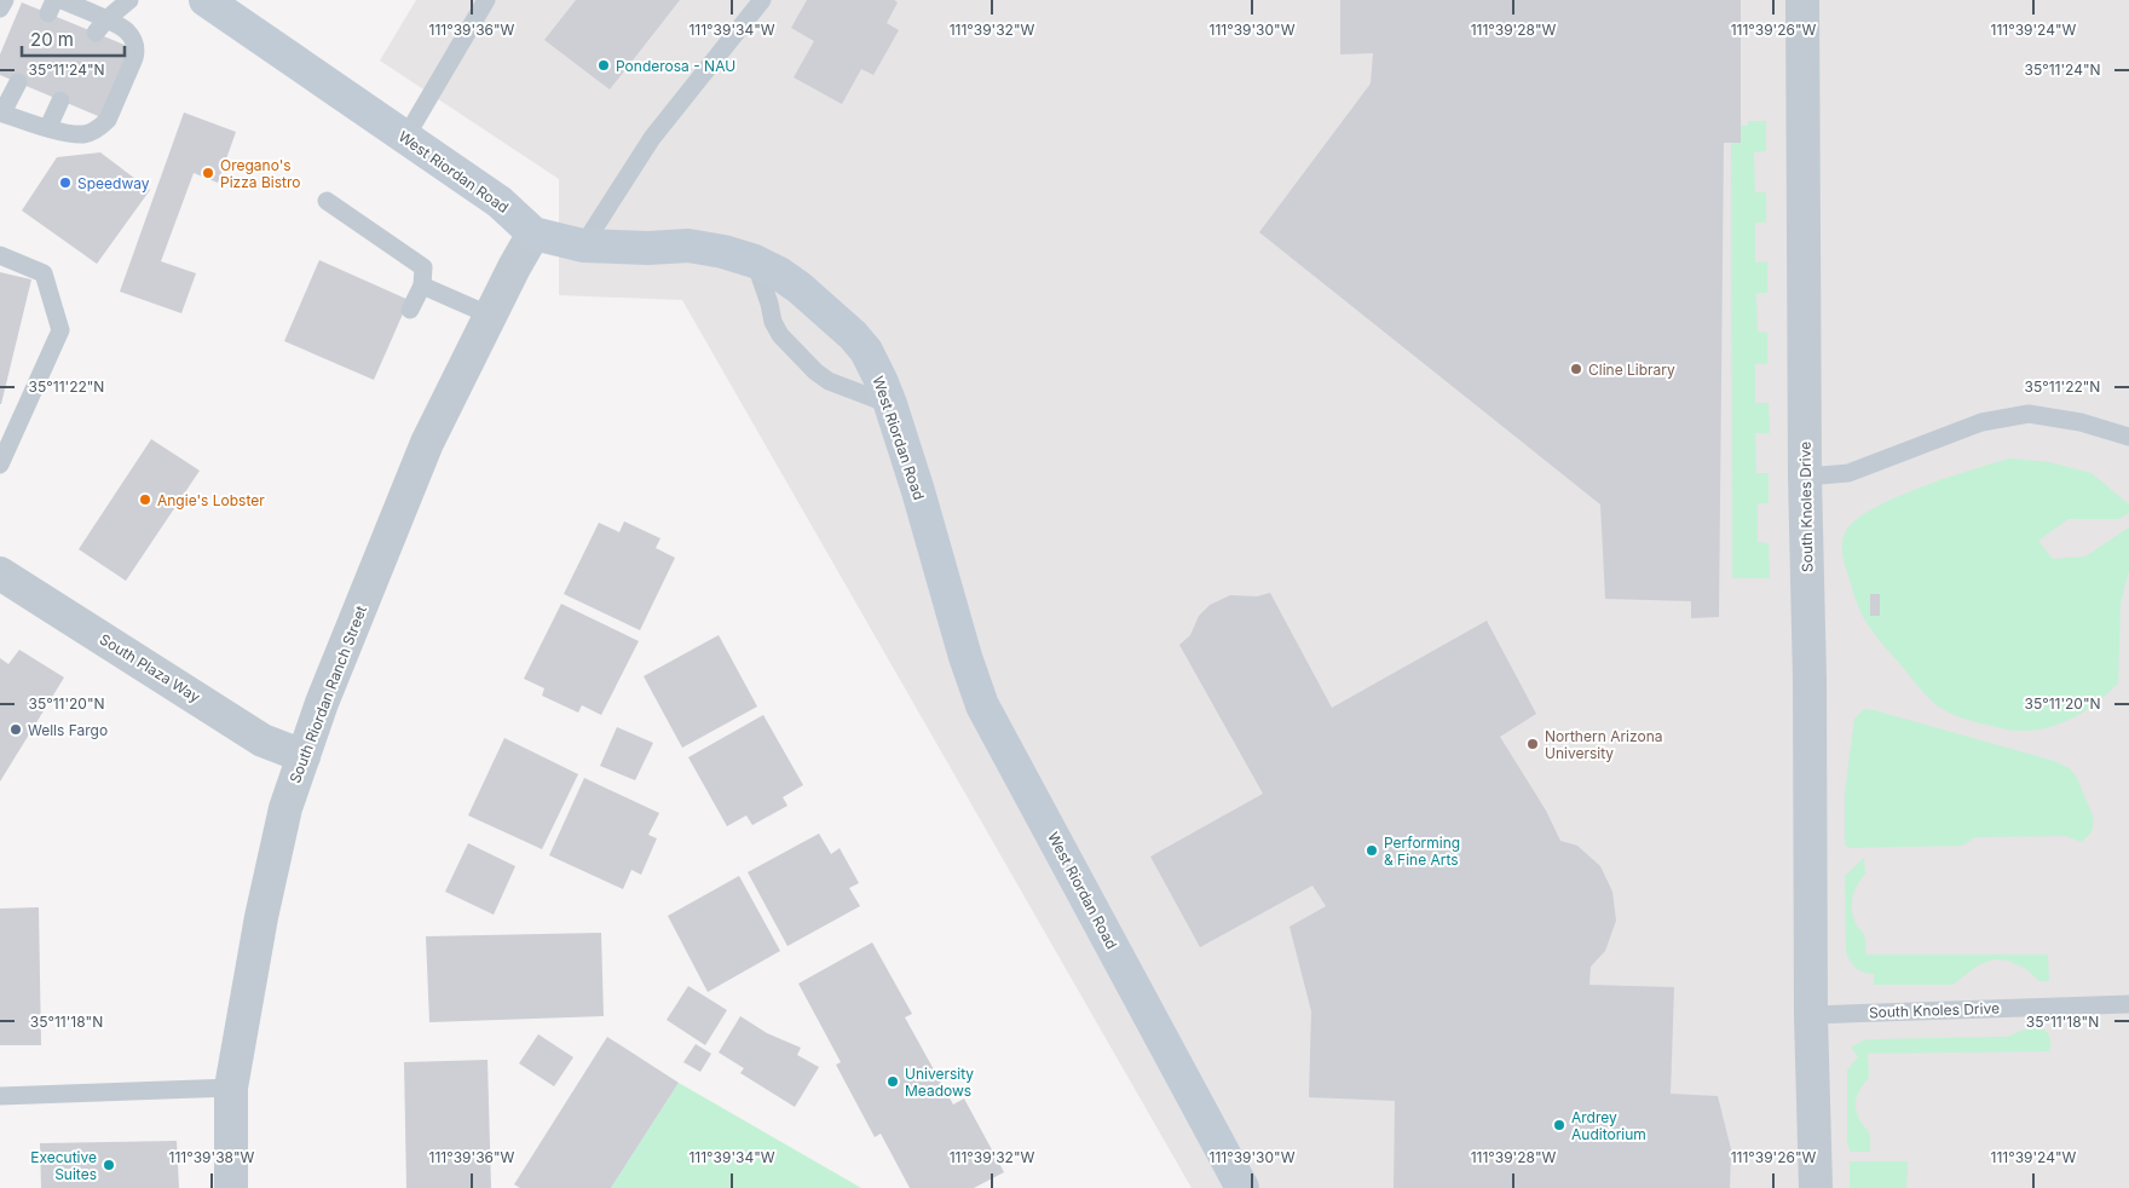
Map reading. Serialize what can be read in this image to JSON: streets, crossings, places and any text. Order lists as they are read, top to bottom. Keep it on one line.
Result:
{"streets":{"street":["West Riordan Road","South Knoles Drive","South Plaza Way","South Riordan Ranch Street"]},"crossings":[["West Riordan Road","South Riordan Ranch Street"],["South Plaza Way","South Riordan Ranch Street"]],"places":["Ponderosa - NAU","Oregano's Pizza Bistro","Speedway","Cline Library","Angie's Lobster","Wells Fargo","Northern Arizona University","Performing & Fine Arts","University Meadows","Ardrey Auditorium","Executive Suites"],"scale_bar":"20 m","coordinates":["111°39'36\"W","111°39'34\"W","111°39'32\"W","111°39'30\"W","111°39'28\"W","111°39'26\"W","111°39'24\"W","35°11'24\"N","35°11'22\"N","35°11'20\"N","35°11'18\"N","111°39'38\"W"]}
